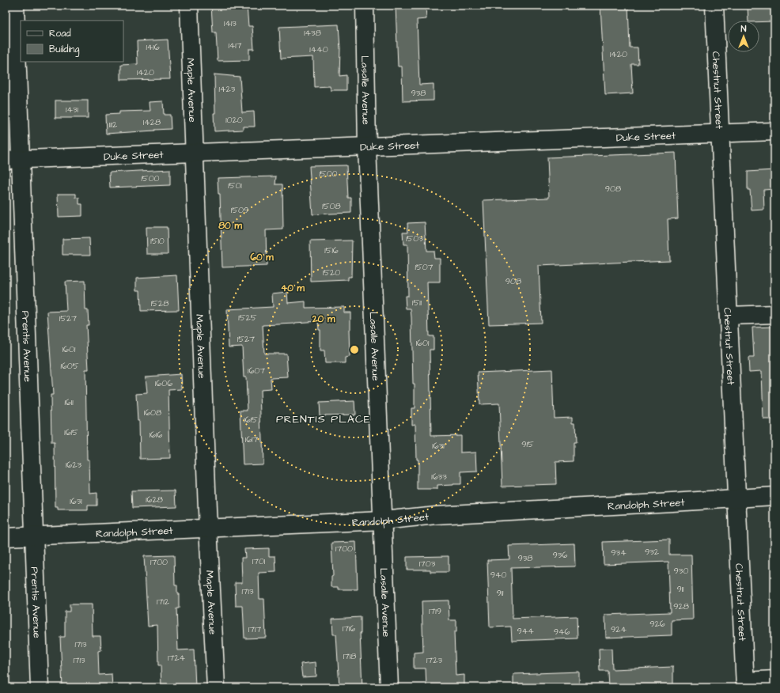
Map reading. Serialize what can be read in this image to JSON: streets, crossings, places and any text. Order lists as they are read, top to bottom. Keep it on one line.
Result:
{"streets":{"street":["Maple Avenue","Lasalle Avenue","Chestnut Street","Duke Street","Prentis Avenue","Randolph Street"]},"crossings":[["Maple Avenue","Duke Street"],["Maple Avenue","Randolph Street"],["Lasalle Avenue","Duke Street"],["Lasalle Avenue","Randolph Street"],["Chestnut Street","Duke Street"],["Chestnut Street","Randolph Street"],["Duke Street","Prentis Avenue"],["Prentis Avenue","Randolph Street"]],"districts":["PRENTIS PLACE"],"house_numbers":["1413","1438","1417","1416","1440","1420","1420","1423","938","1431","1020","1428","1112","1500","1500","1501","908","1508","1509","1503","1510","1516","1507","1520","908","1511","1528","1525","1527","1527","1601","1601","1605","1607","1606","1611","1608","1615","1615","1616","1617","915","1631","1623","1633","1628","1631","1700","932","934","936","938","1701","1700","1703","930","940","911","1713","911","1712","928","1719","926","1716","1717","924","944","946","1713","1718","1724","1713","1723"],"legend":["Road","Building"],"north":"top","rings":["80 m","60 m","40 m","20 m"]}
